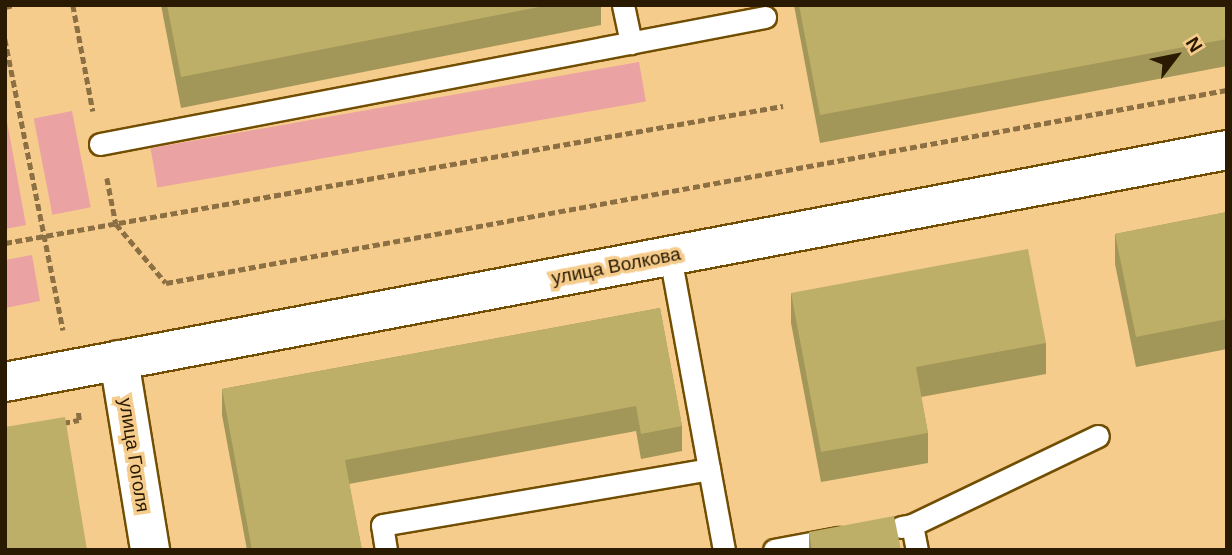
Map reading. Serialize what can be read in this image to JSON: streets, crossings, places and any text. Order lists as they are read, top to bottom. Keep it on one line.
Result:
{"streets":{"street":["улица Волкова","улица Гоголя"]},"crossings":[["улица Волкова","улица Гоголя"]],"north":"top right"}
